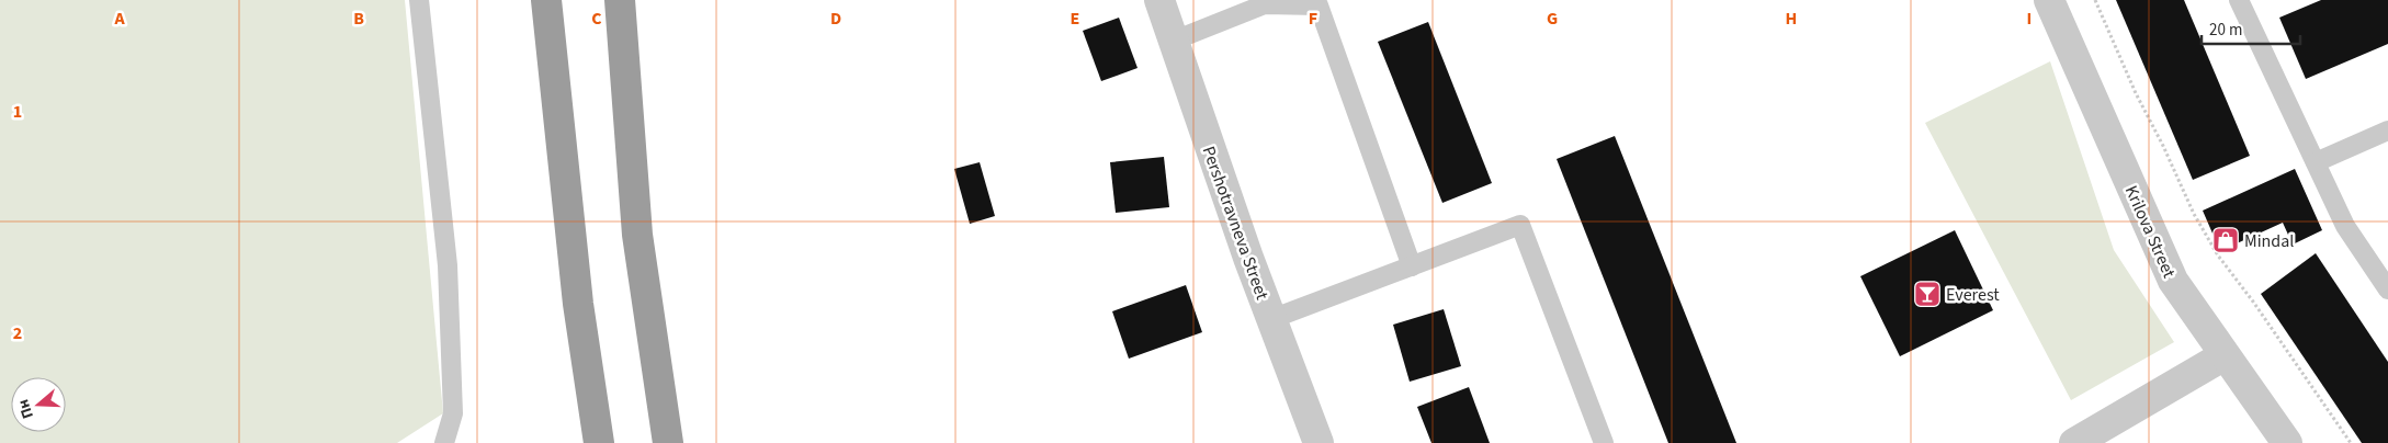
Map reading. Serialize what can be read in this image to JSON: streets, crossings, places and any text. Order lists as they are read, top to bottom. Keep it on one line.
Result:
{"streets":{"street":["Pershotravneva Street","Krilova Street"]},"places":{"shop":["Mindal"],"bar":["Everest"]},"scale_bar":"20 m","north":"left","grid":{"columns":["A","B","C","D","E","F","G","H","I"],"rows":["1","2"]}}
